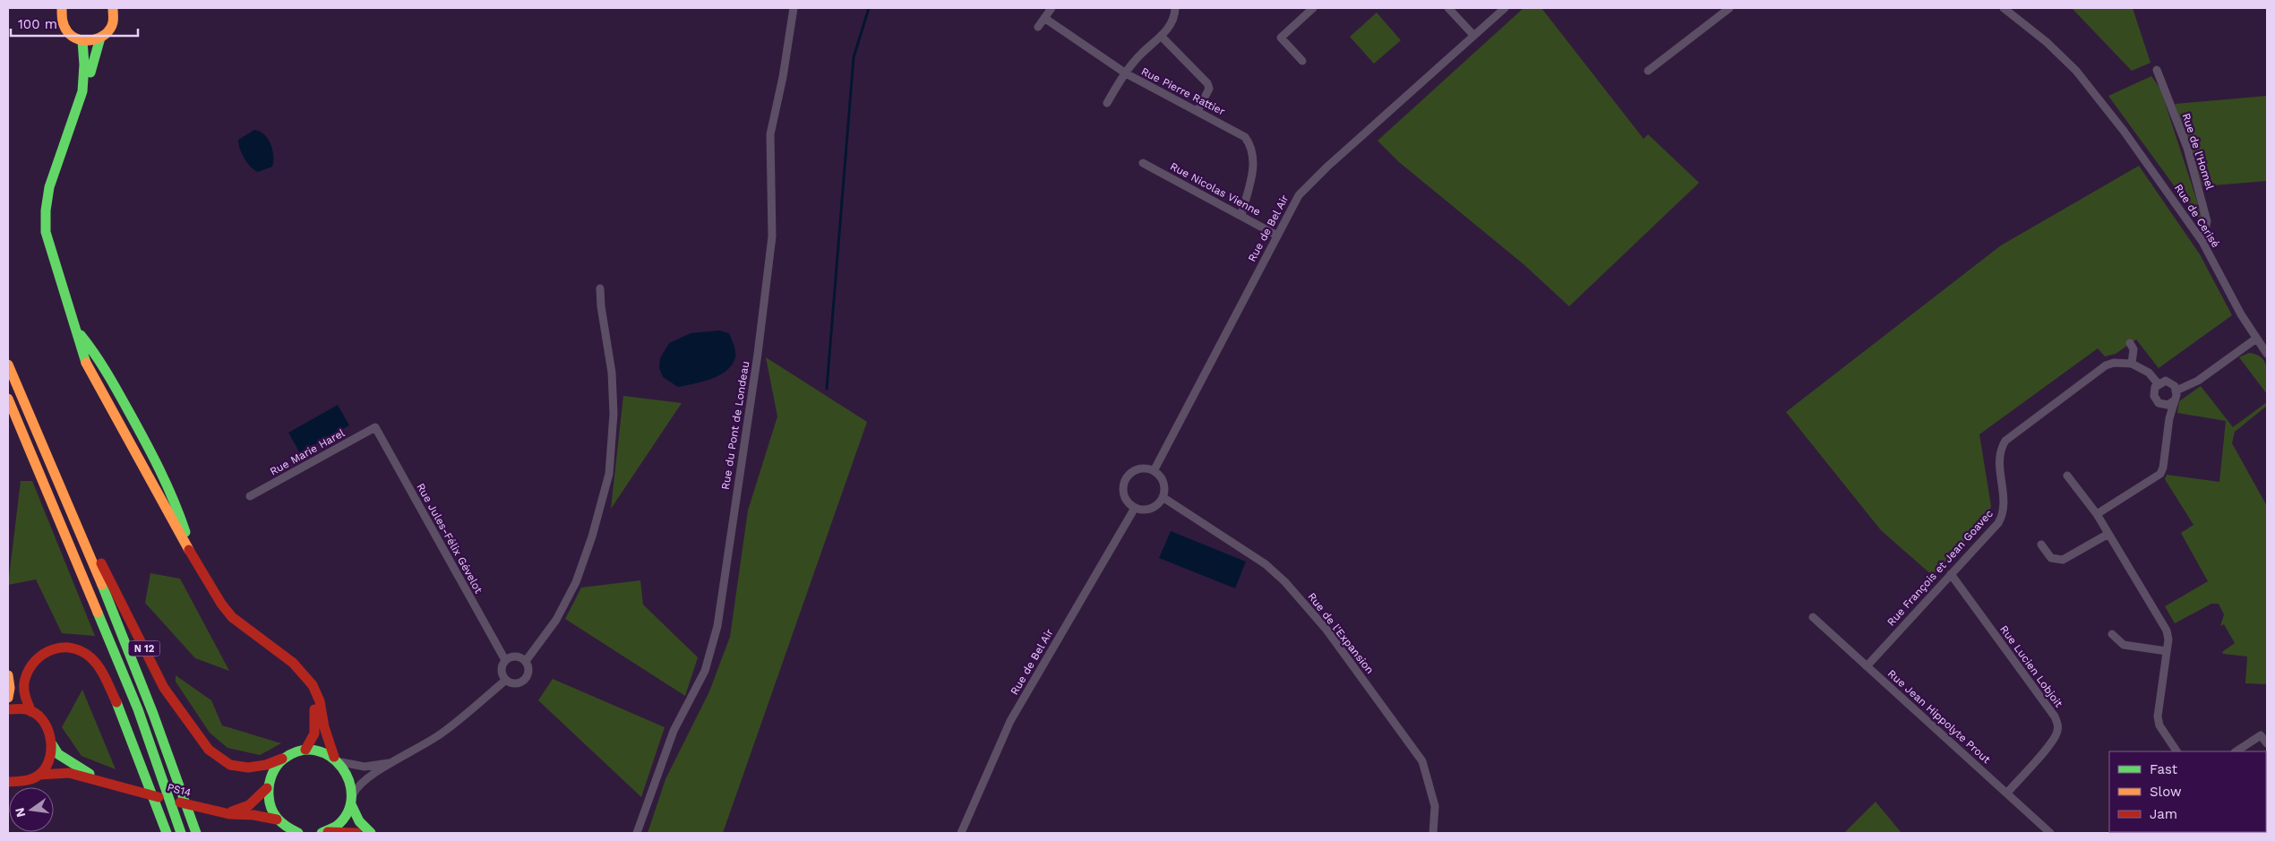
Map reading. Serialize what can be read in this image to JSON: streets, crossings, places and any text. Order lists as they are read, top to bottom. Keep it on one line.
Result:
{"streets":{"main road":["N 12","PS14"],"street":["Rue Pierre Rattier","Rue de l'Homel","Rue Nicolas Vienne","Rue de Cerisé","Rue de Bel Air","Rue du Pont de Londeau","Rue Marie Harel","Rue Jules-Félix Gévelot","Rue François et Jean Goavec","Rue de l'Expansion","Rue Lucien Lobjoit","Rue Jean Hippolyte Prout"]},"crossings":[["Rue Pierre Rattier","Rue Nicolas Vienne"],["Rue de l'Homel","Rue de Cerisé"],["Rue Nicolas Vienne","Rue de Bel Air"],["Rue de Bel Air","Rue de l'Expansion"],["Rue Marie Harel","Rue Jules-Félix Gévelot"],["Rue François et Jean Goavec","Rue Lucien Lobjoit"],["Rue François et Jean Goavec","Rue Jean Hippolyte Prout"],["Rue Lucien Lobjoit","Rue Jean Hippolyte Prout"]],"legend":["Fast","Slow","Jam"],"scale_bar":"100 m","north":"left"}
